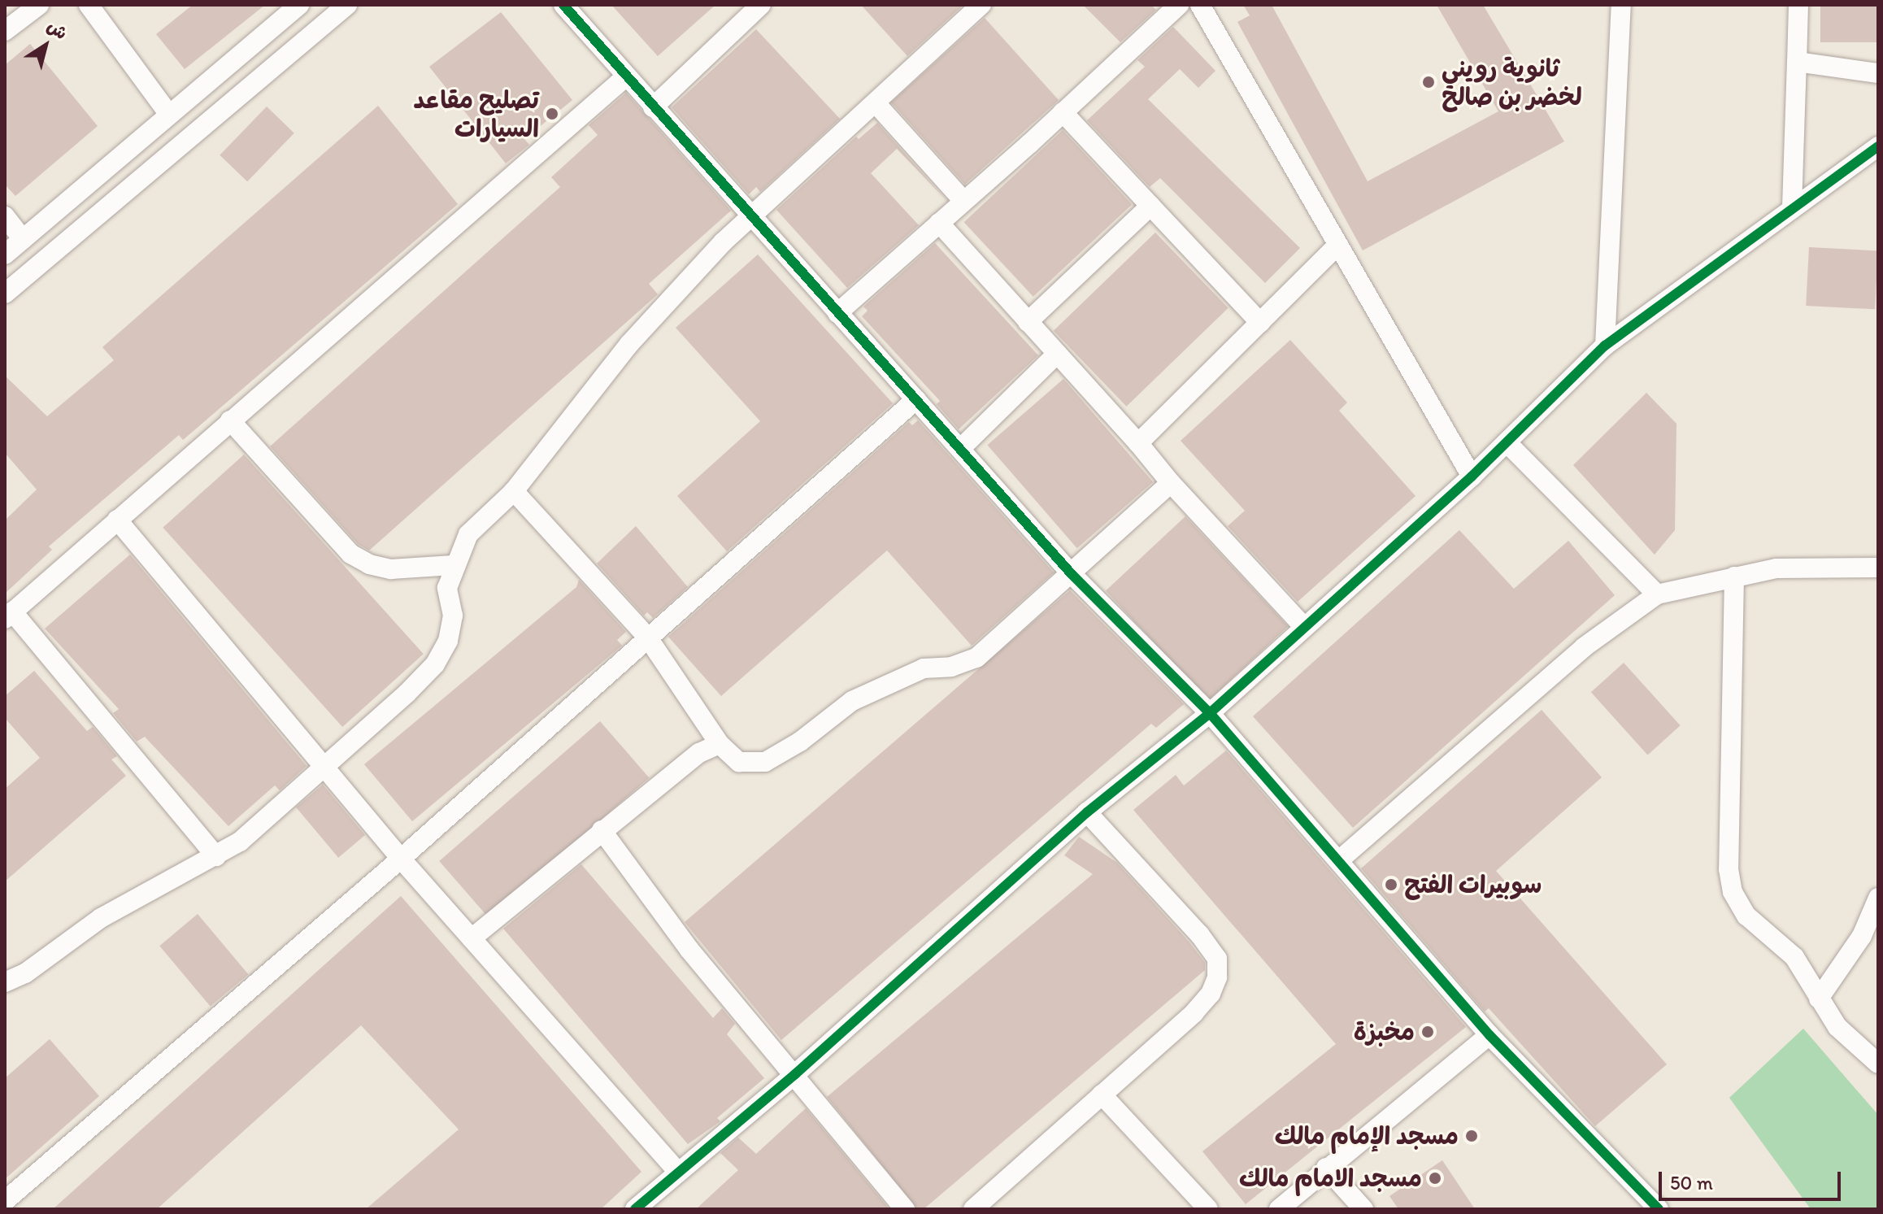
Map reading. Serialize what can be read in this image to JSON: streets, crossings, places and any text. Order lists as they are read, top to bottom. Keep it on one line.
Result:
{"places":["ثانوية رويني لخضر بن صالح","تصليح مقاعد السيارات","سوبيرات الفتح","مخبزة","مسجد الإمام مالك","مسجد الامام مالك"],"scale_bar":"50 m","north":"top right"}
